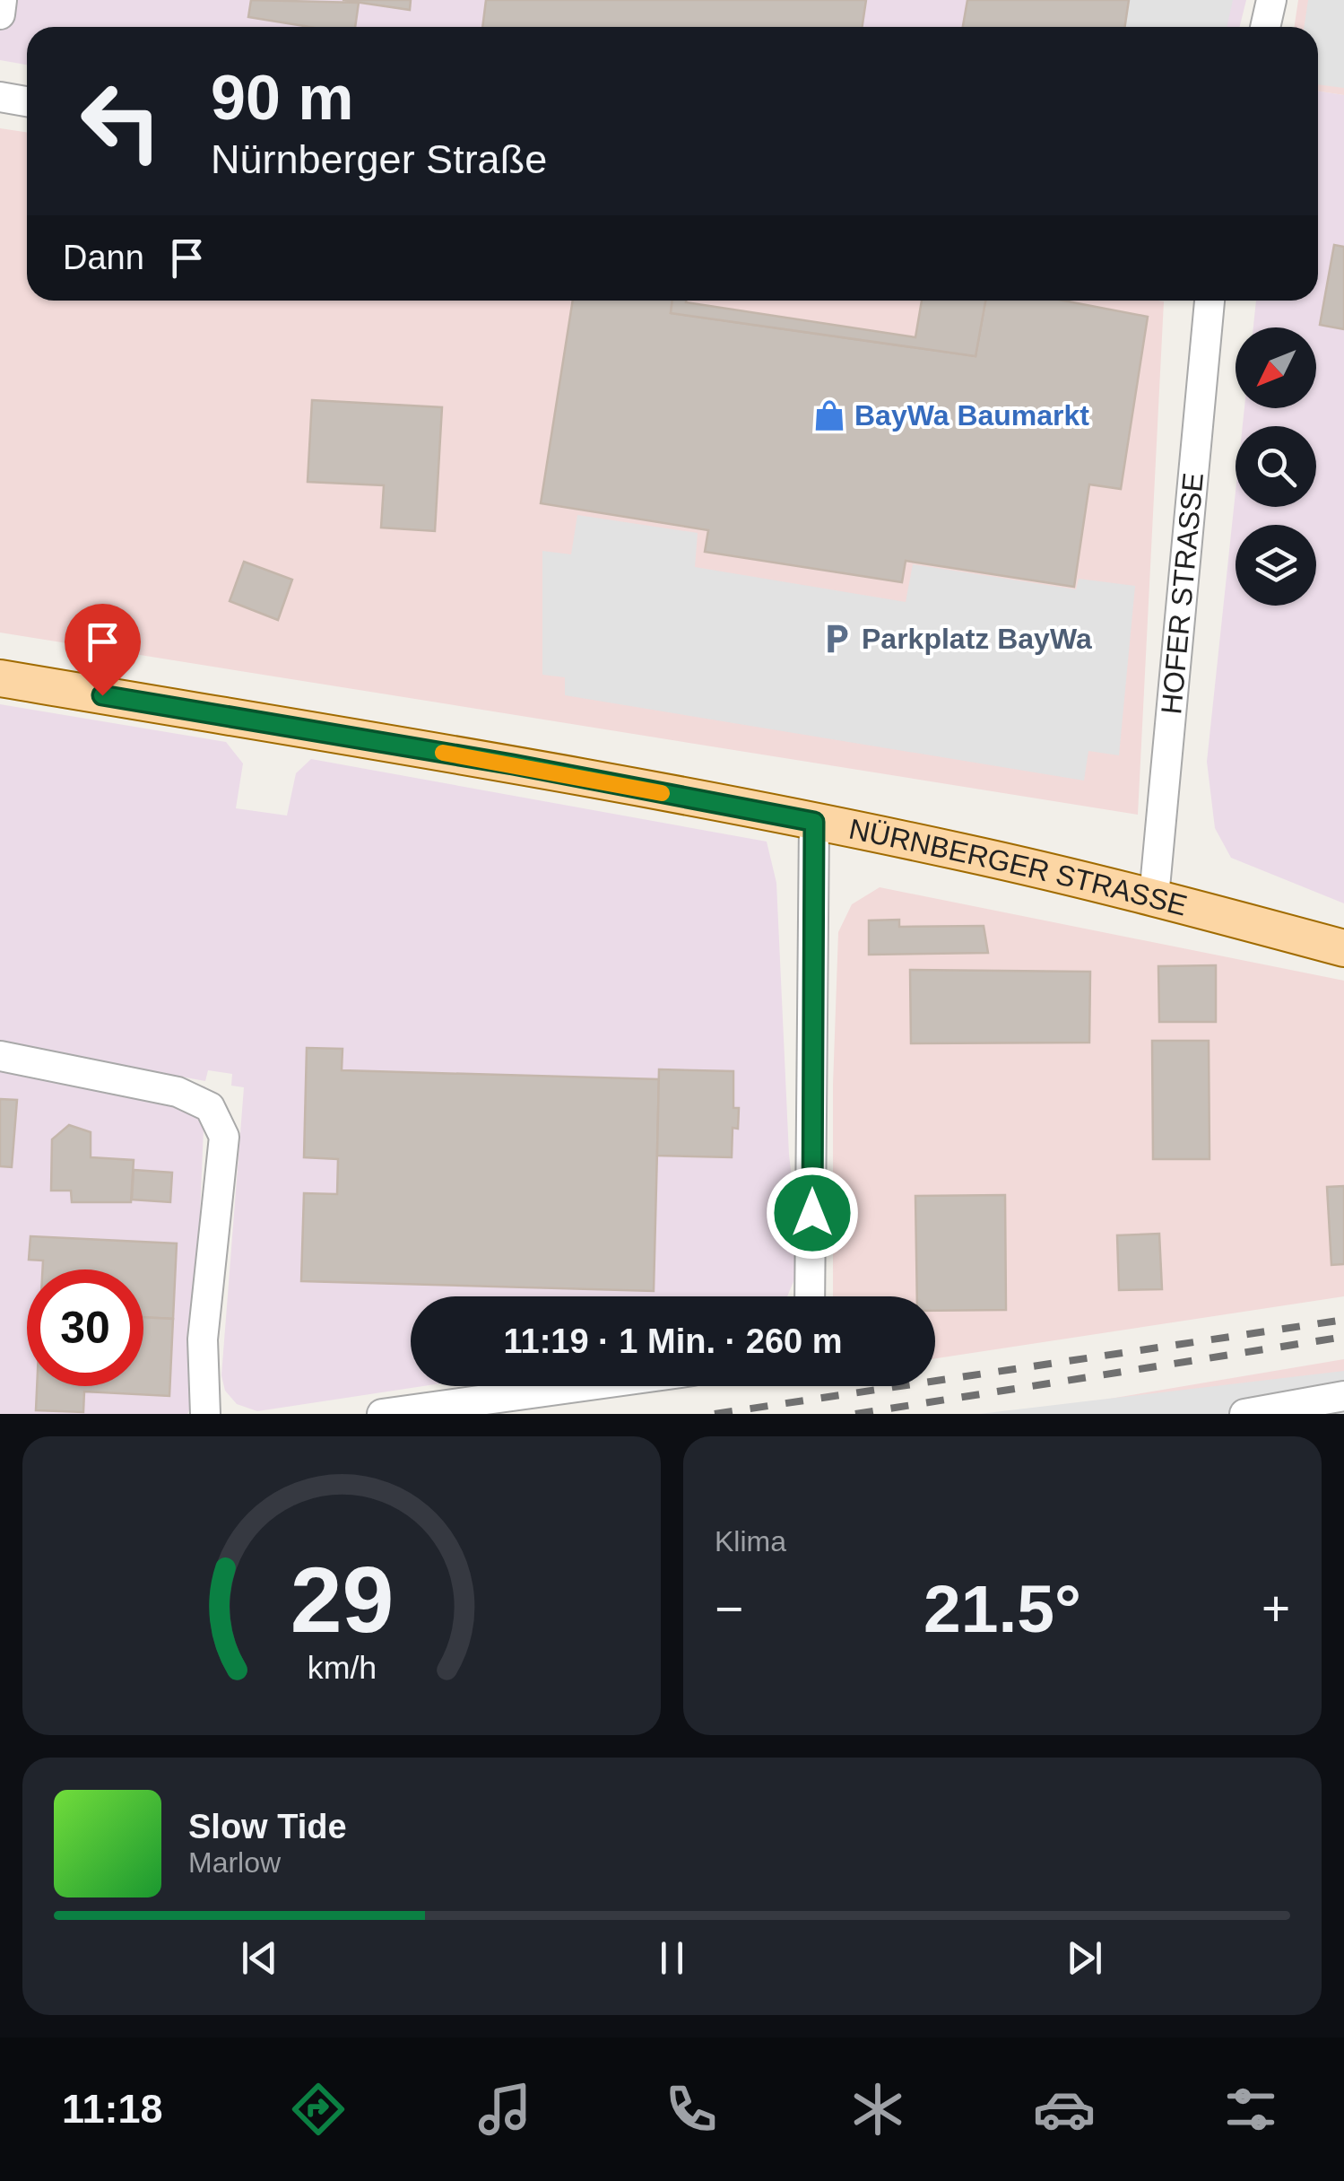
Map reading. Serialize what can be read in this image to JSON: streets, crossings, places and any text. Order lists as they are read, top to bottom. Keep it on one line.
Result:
{"streets":{"main road":["NÜRNBERGER STRASSE"],"street":["HOFER STRASSE"]},"crossings":[["HOFER STRASSE","NÜRNBERGER STRASSE"]],"places":{"shop":["BayWa Baumarkt"],"parking":["Parkplatz BayWa"]},"north":"bottom left","page":{"turn":["90 m","Nürnberger Straße"],"then":"Dann","limit":"30","trip":"11:19 · 1 Min. · 260 m","tile":"Klima","heat":["−","21.5°","+"],"song":["Slow Tide","Marlow"],"tabs":"11:18","gauge":["29","km/h"]}}
